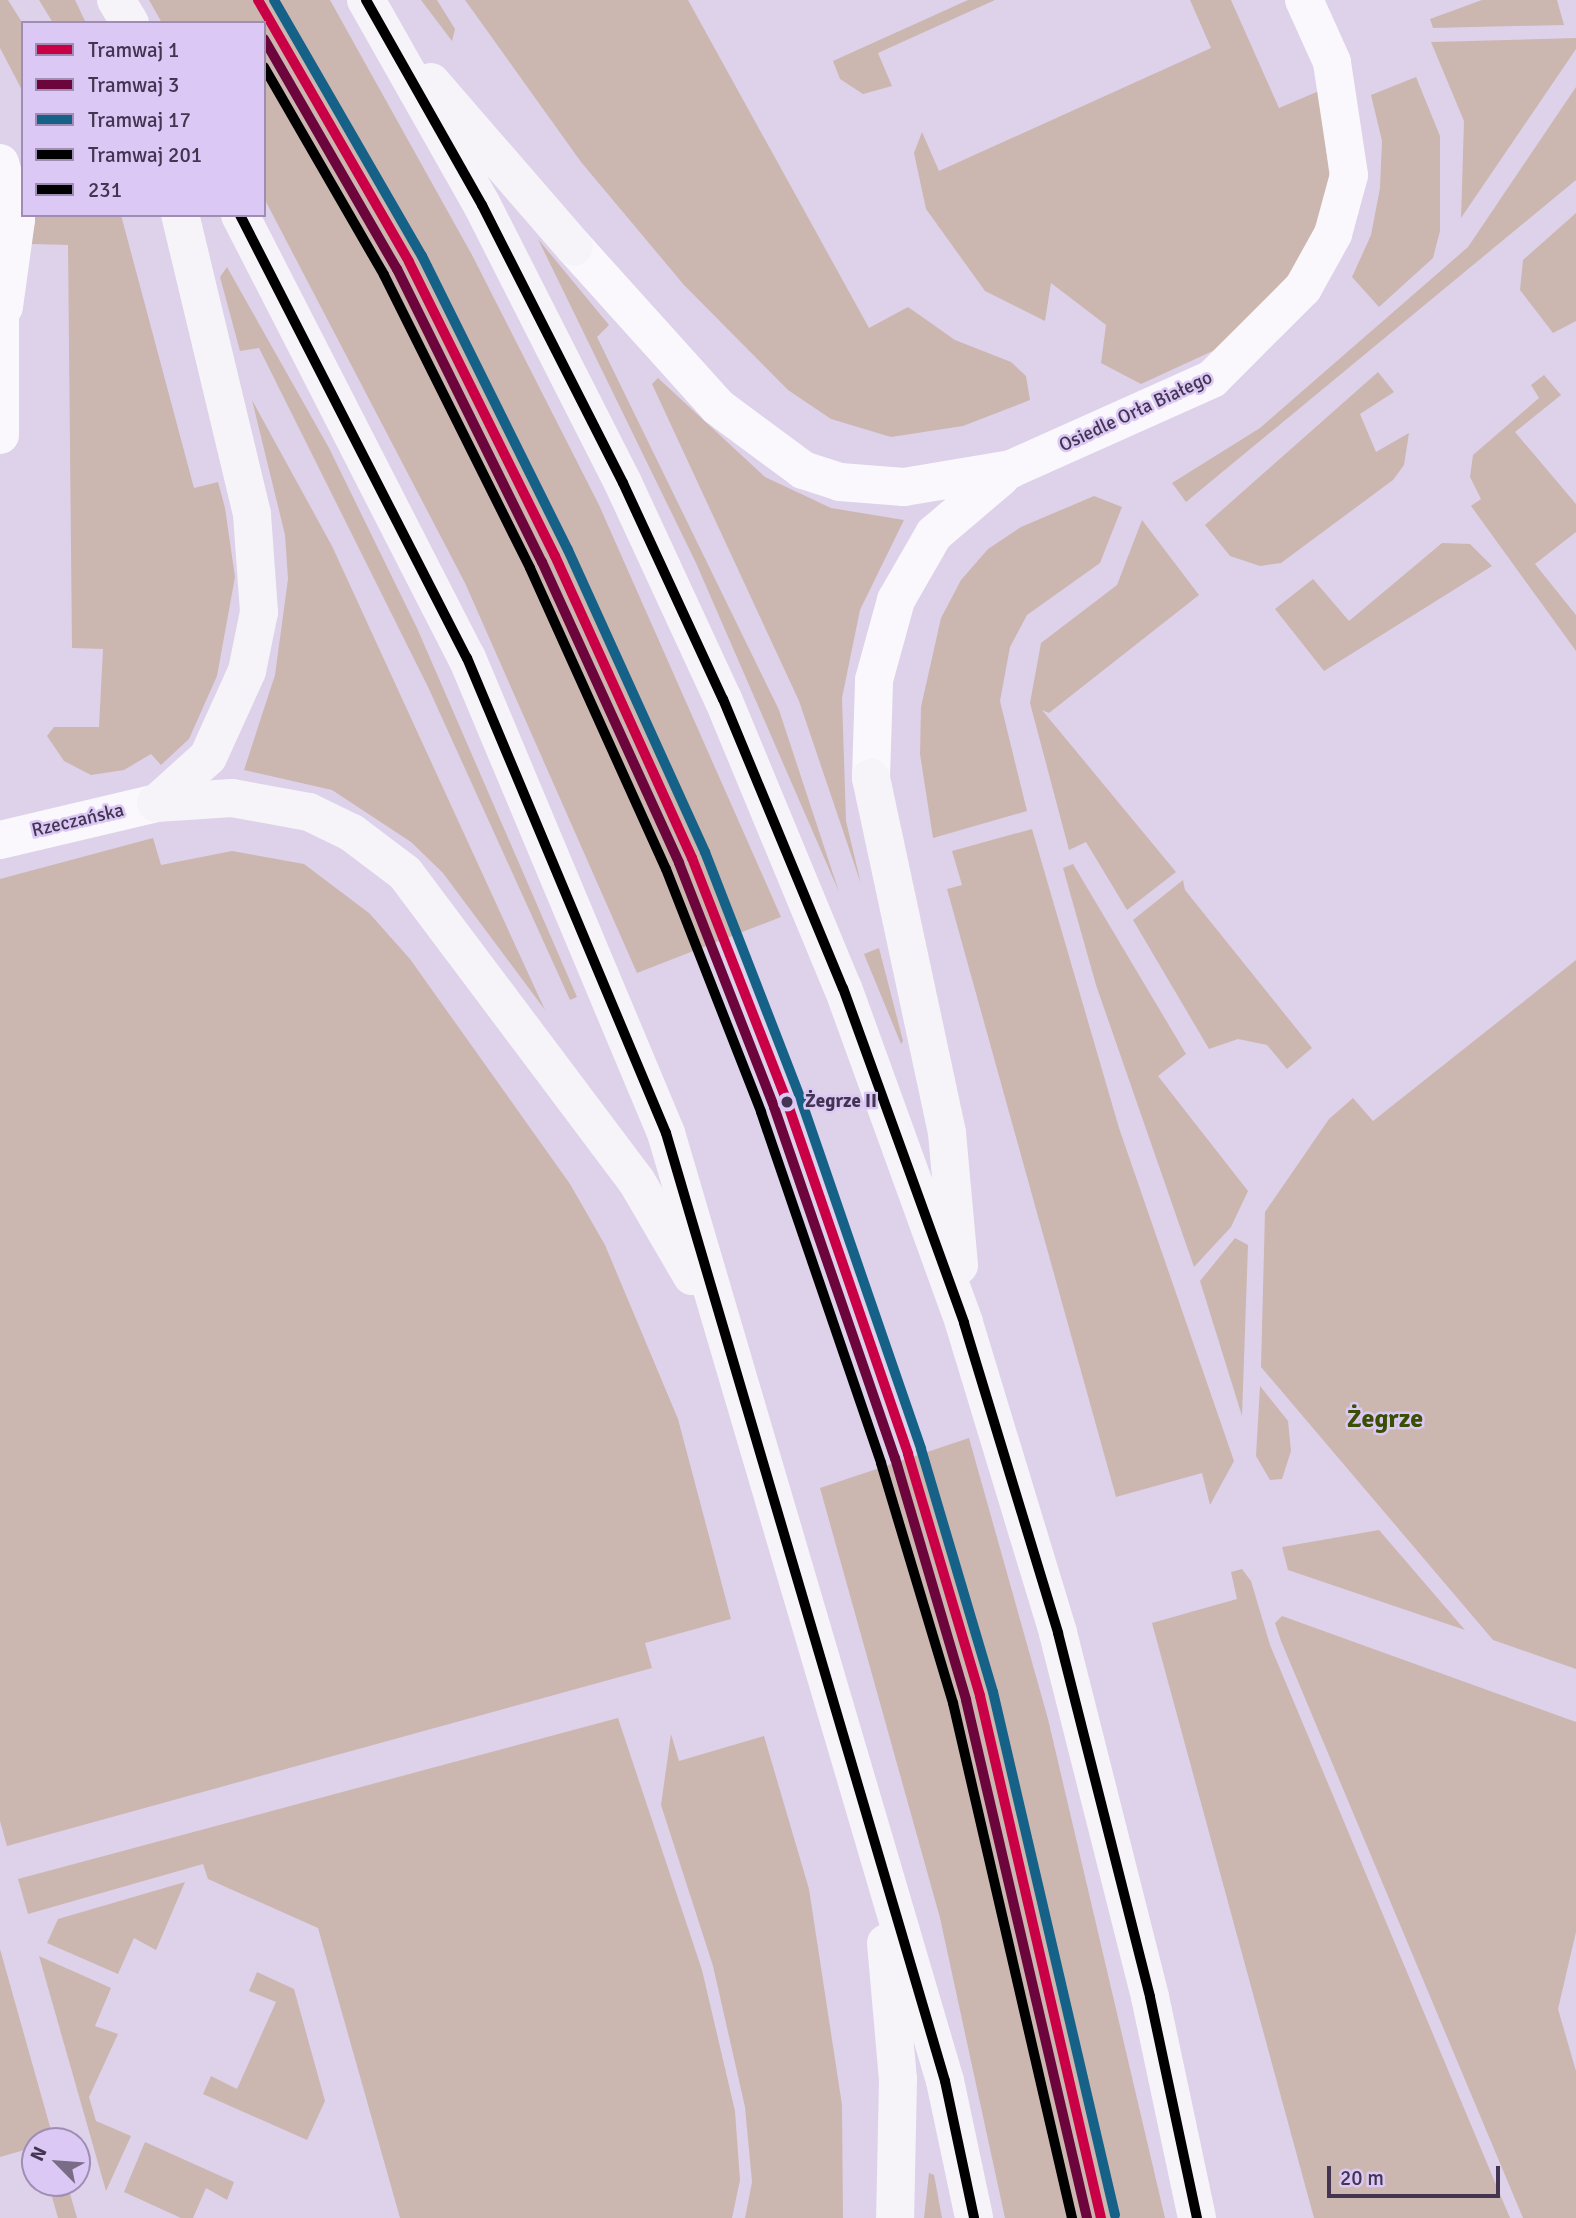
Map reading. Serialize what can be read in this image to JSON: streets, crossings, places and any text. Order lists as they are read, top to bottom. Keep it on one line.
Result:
{"streets":{"street":["Osiedle Orła Białego","Rzeczańska"]},"districts":["Żegrze"],"places":["Żegrze II"],"lines":["tram line 1","tram line 17","transit line 231","tram line 3","tram line 201"],"legend":["Tramwaj 1","Tramwaj 3","Tramwaj 17","Tramwaj 201","231"],"scale_bar":"20 m","north":"top left"}
